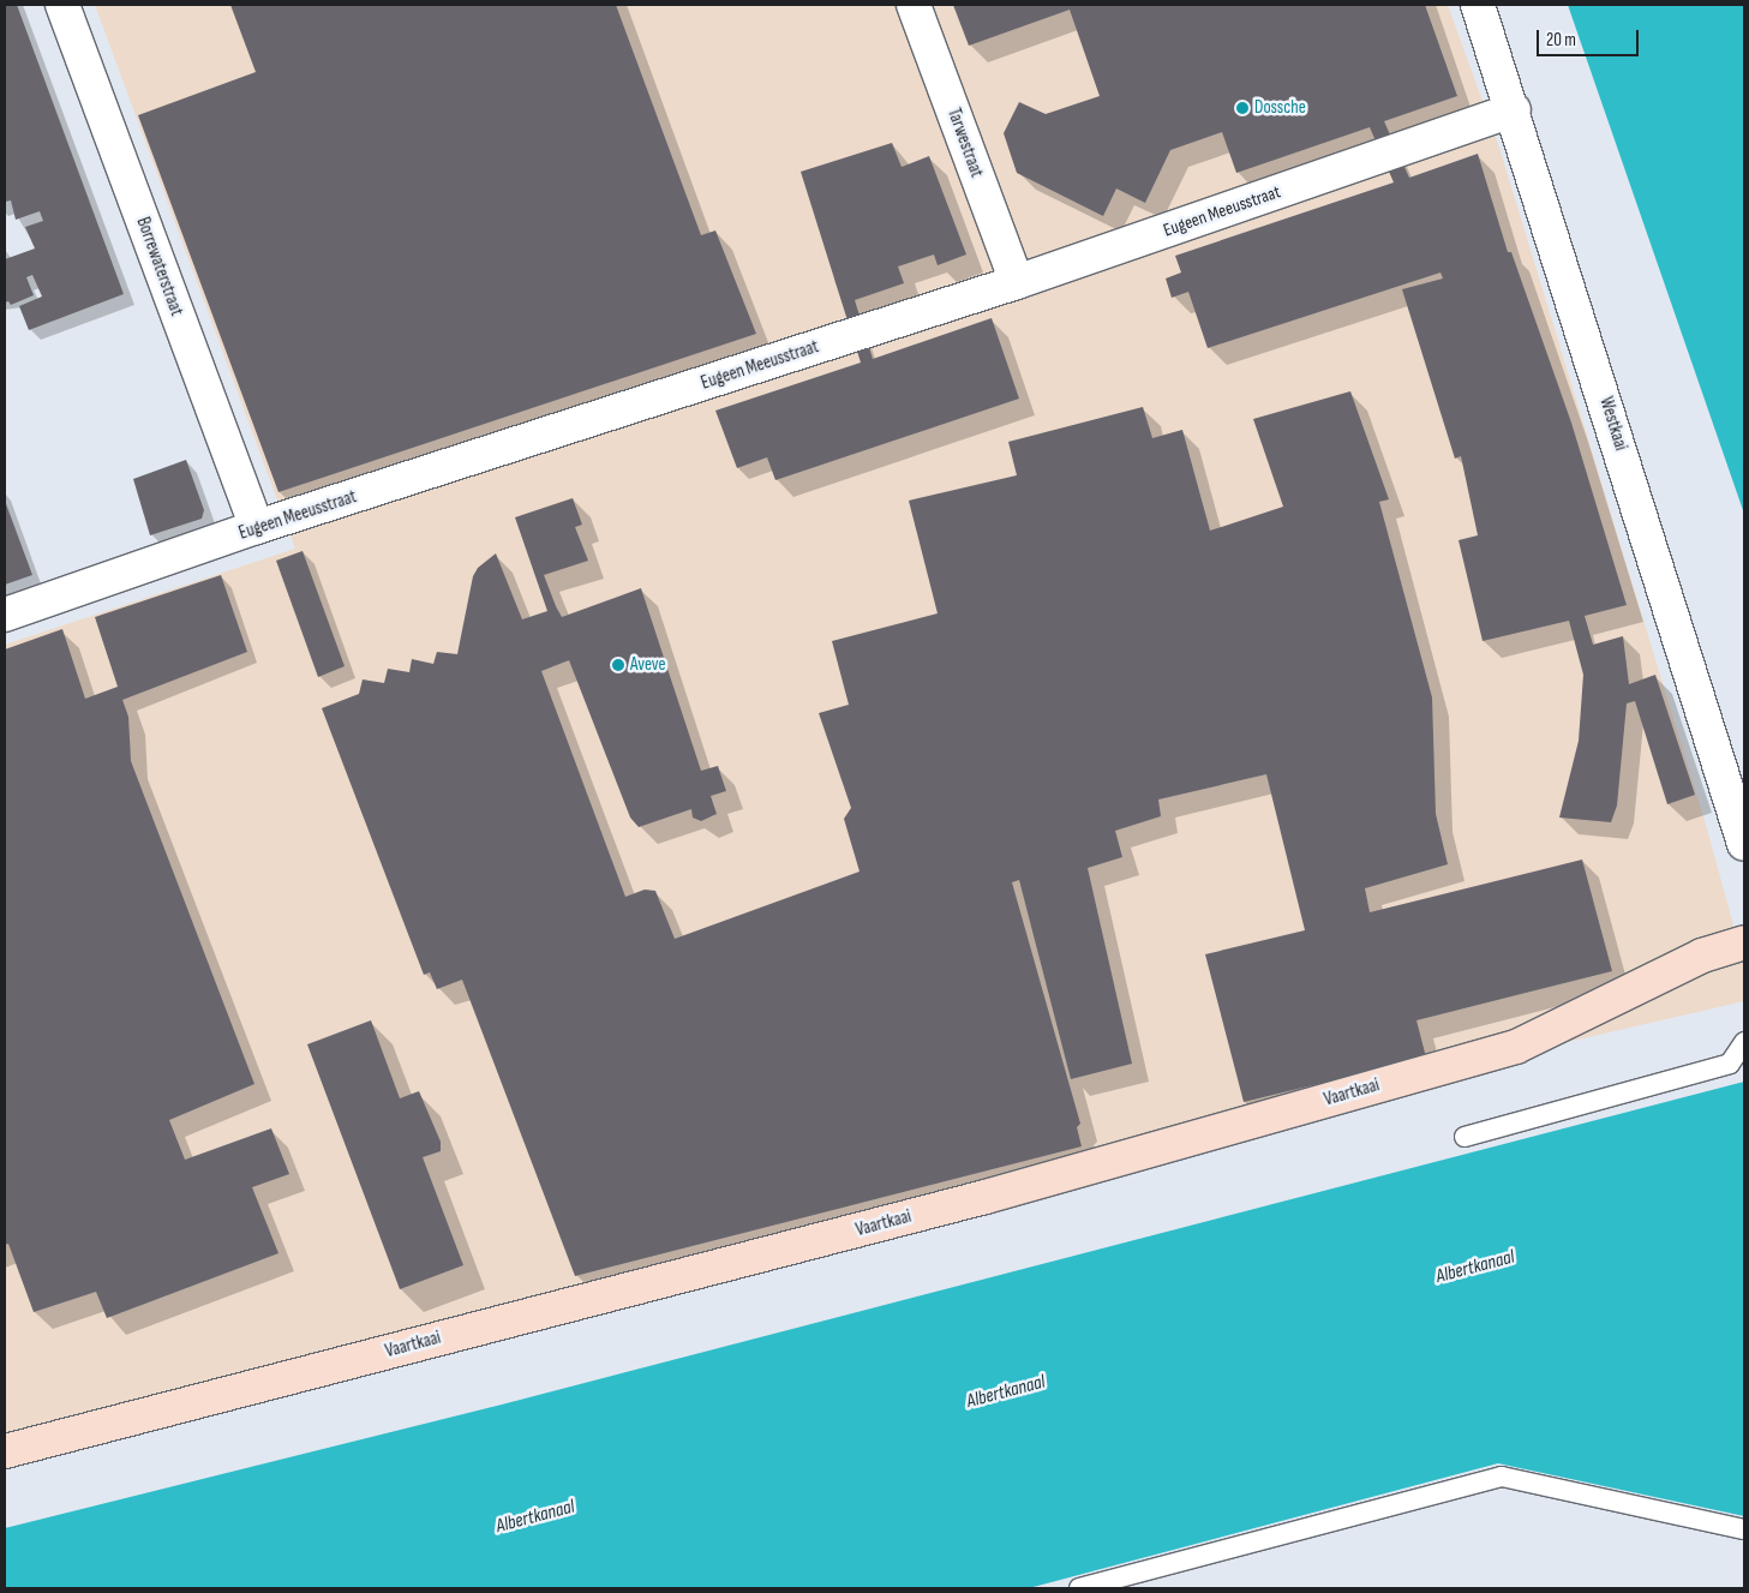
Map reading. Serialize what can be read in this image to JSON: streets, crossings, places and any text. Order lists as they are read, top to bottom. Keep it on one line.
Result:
{"streets":{"street":["Tarwestraat","Eugeen Meeusstraat","Borrewaterstraat","Westkaai","Vaartkaai"]},"crossings":[["Tarwestraat","Eugeen Meeusstraat"],["Eugeen Meeusstraat","Borrewaterstraat"],["Eugeen Meeusstraat","Westkaai"]],"water":["Albertkanaal"],"places":["Dossche","Aveve"],"scale_bar":"20 m"}
